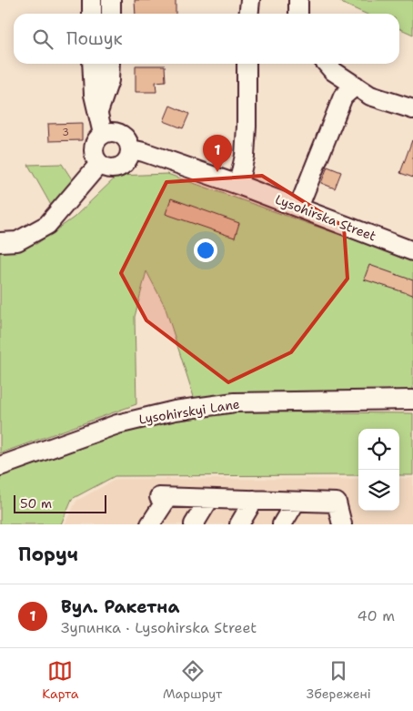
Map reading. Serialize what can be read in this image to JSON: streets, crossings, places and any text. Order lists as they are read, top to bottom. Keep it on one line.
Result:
{"streets":{"street":["Lysohirska Street","Lysohirskyi Lane"]},"house_numbers":["3"],"scale_bar":"50 m","page":{"search":"Пошук","pins":"1","scale":"50 m","heading":"Поруч","list":[{"mark":"1","name":"Вул. Ракетна","note":"Зупинка · Lysohirska Street","value":"40 m"}],"nav":["Карта","Маршрут","Збережені"]}}
